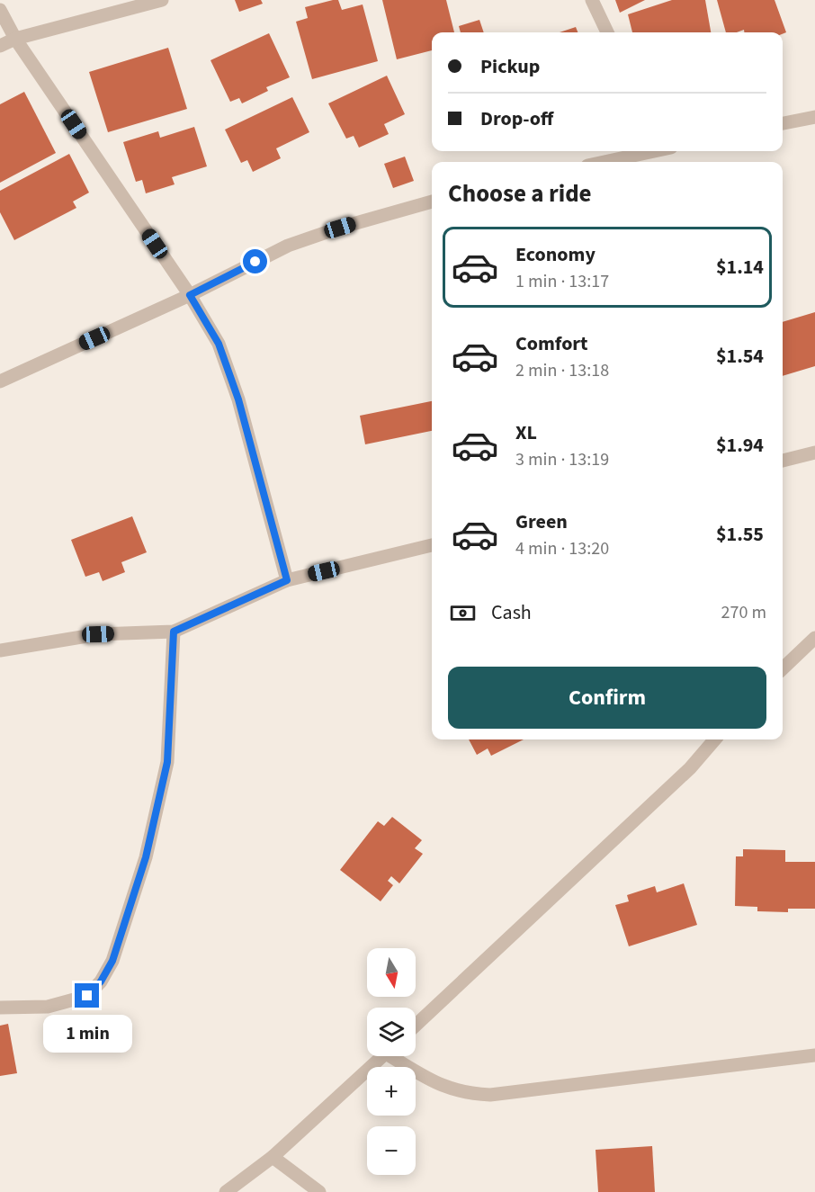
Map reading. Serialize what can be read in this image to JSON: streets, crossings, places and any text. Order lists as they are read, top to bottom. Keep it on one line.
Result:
{"north":"bottom","page":{"banner":["Pickup","Drop-off"],"heading":"Choose a ride","list":[{"name":"Economy","note":"1 min · 13:17","value":"$1.14"},{"name":"Comfort","note":"2 min · 13:18","value":"$1.54"},{"name":"XL","note":"3 min · 13:19","value":"$1.94"},{"name":"Green","note":"4 min · 13:20","value":"$1.55"}],"pay":["Cash","270 m"],"buttons":"Confirm","map_buttons":["+","−"],"bubble":"1 min"}}
